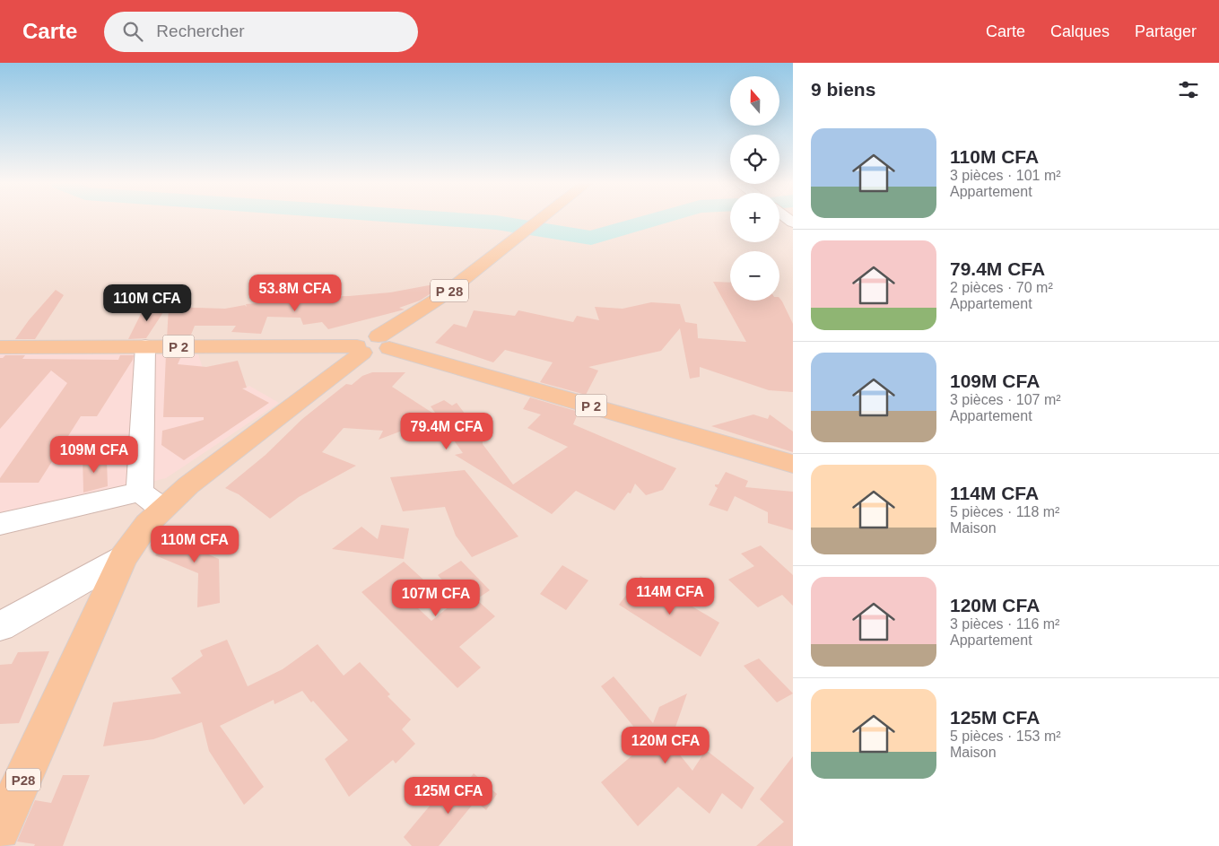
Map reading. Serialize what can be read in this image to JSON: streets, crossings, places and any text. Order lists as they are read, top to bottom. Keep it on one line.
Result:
{"streets":{"main road":["P 28","P 2","P28"]},"crossings":[["P 28","P 2"],["P 28","P28"]],"north":"top","page":{"header":"Carte","search":"Rechercher","nav":["Carte","Calques","Partager"],"heading":"9 biens","map_buttons":["+","−"],"list":[{"name":"110M CFA","note":"3 pièces · 101 m² · Appartement"},{"name":"79.4M CFA","note":"2 pièces · 70 m² · Appartement"},{"name":"109M CFA","note":"3 pièces · 107 m² · Appartement"},{"name":"114M CFA","note":"5 pièces · 118 m² · Maison"},{"name":"120M CFA","note":"3 pièces · 116 m² · Appartement"},{"name":"125M CFA","note":"5 pièces · 153 m² · Maison"}],"price":["53.8M CFA","110M CFA","79.4M CFA","109M CFA","110M CFA","114M CFA","107M CFA","120M CFA","125M CFA"]}}
